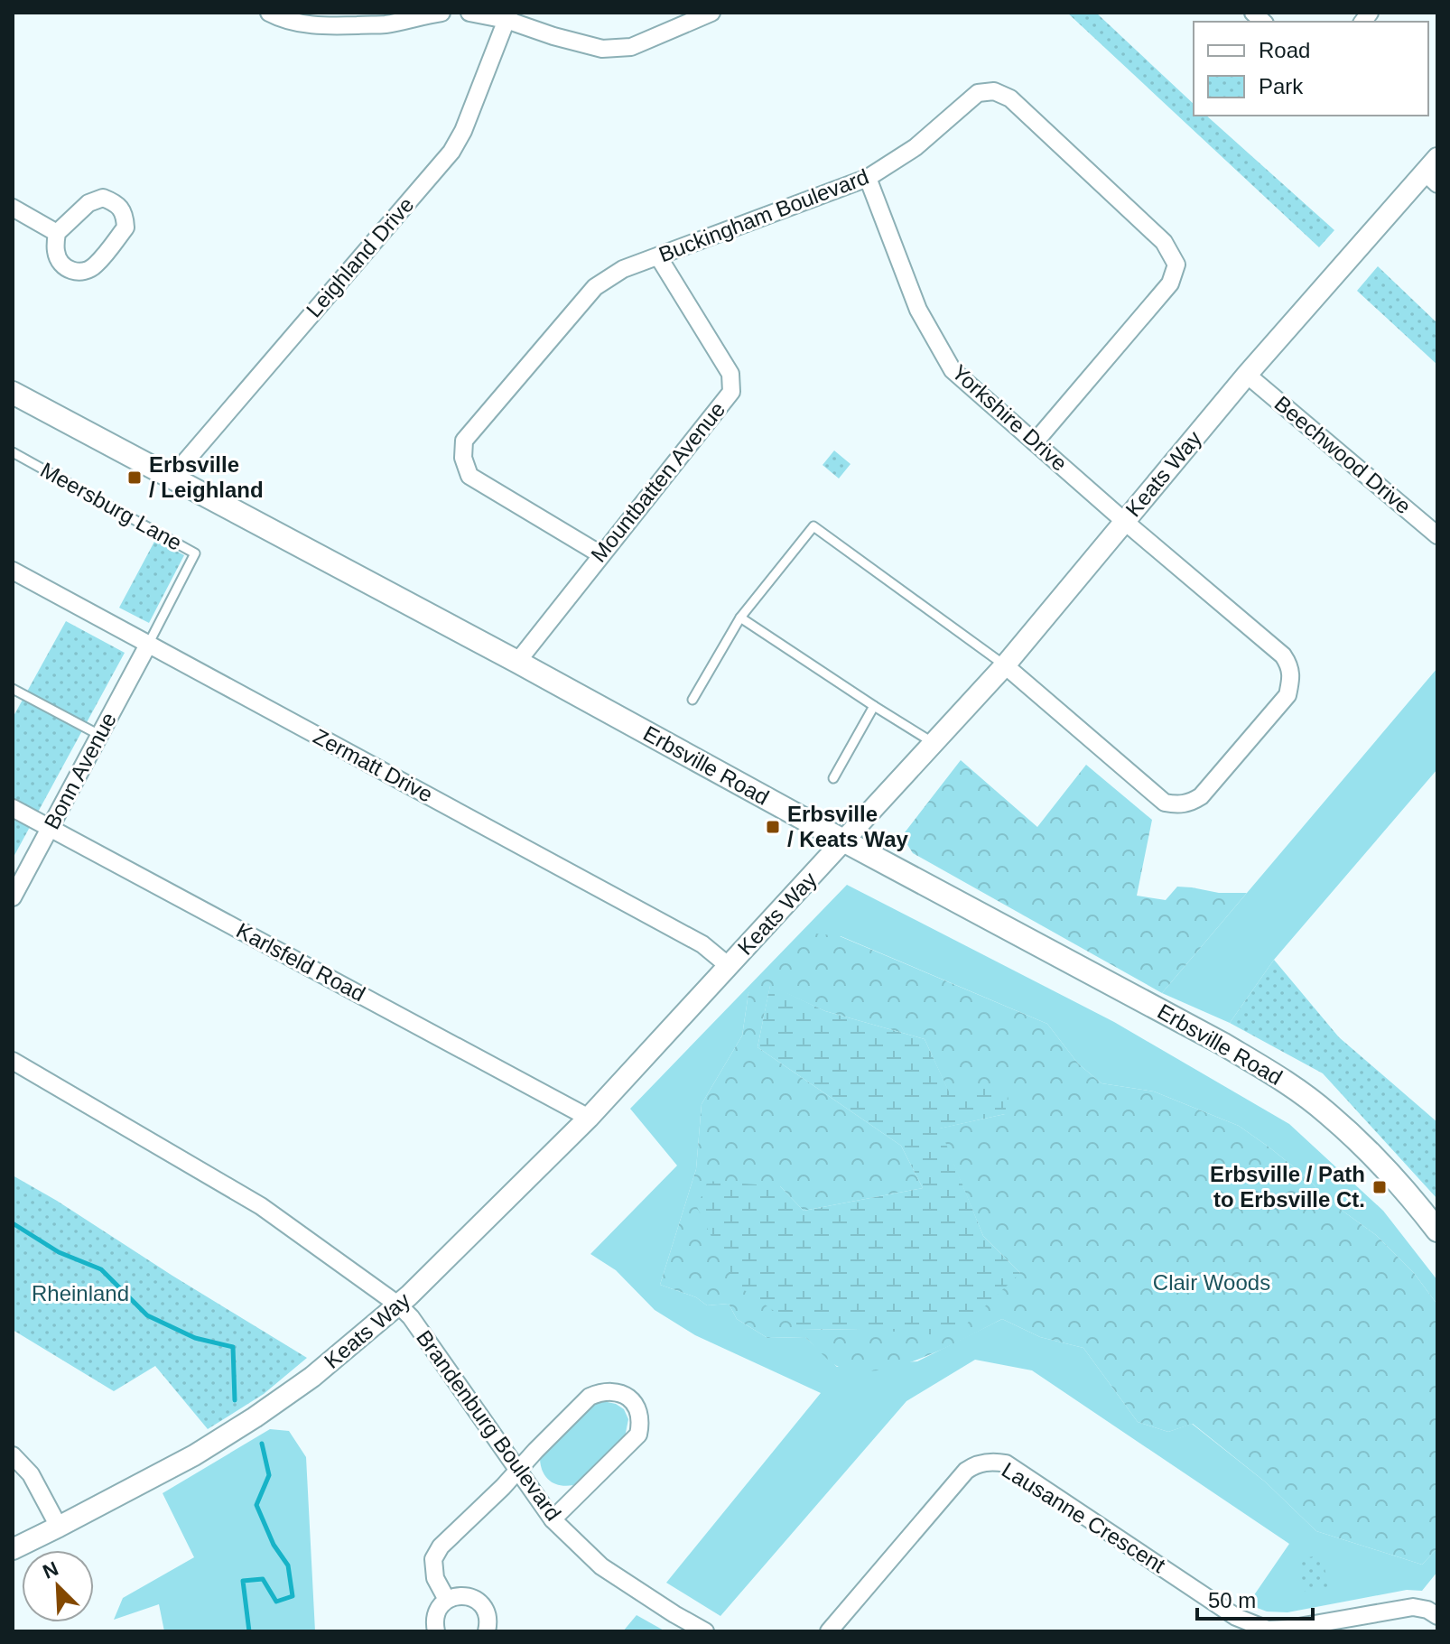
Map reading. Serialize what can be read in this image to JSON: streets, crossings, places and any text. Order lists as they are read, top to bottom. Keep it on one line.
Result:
{"streets":{"main road":["Erbsville Road"],"street":["Buckingham Boulevard","Leighland Drive","Yorkshire Drive","Beechwood Drive","Keats Way","Mountbatten Avenue","Zermatt Drive","Bonn Avenue","Karlsfeld Road","Brandenburg Boulevard","Lausanne Crescent"],"lane":["Meersburg Lane"]},"crossings":[["Buckingham Boulevard","Yorkshire Drive"],["Buckingham Boulevard","Mountbatten Avenue"],["Leighland Drive","Erbsville Road"],["Yorkshire Drive","Keats Way"],["Beechwood Drive","Keats Way"],["Keats Way","Zermatt Drive"],["Keats Way","Erbsville Road"],["Keats Way","Karlsfeld Road"],["Keats Way","Brandenburg Boulevard"],["Mountbatten Avenue","Erbsville Road"],["Meersburg Lane","Zermatt Drive"],["Meersburg Lane","Bonn Avenue"],["Zermatt Drive","Bonn Avenue"],["Bonn Avenue","Karlsfeld Road"]],"parks":["Clair Woods","Rheinland"],"places":{"transit":["Erbsville / Leighland","Erbsville / Keats Way","Erbsville / Path to Erbsville Ct."]},"legend":["Road","Park"],"scale_bar":"50 m","north":"top left"}
